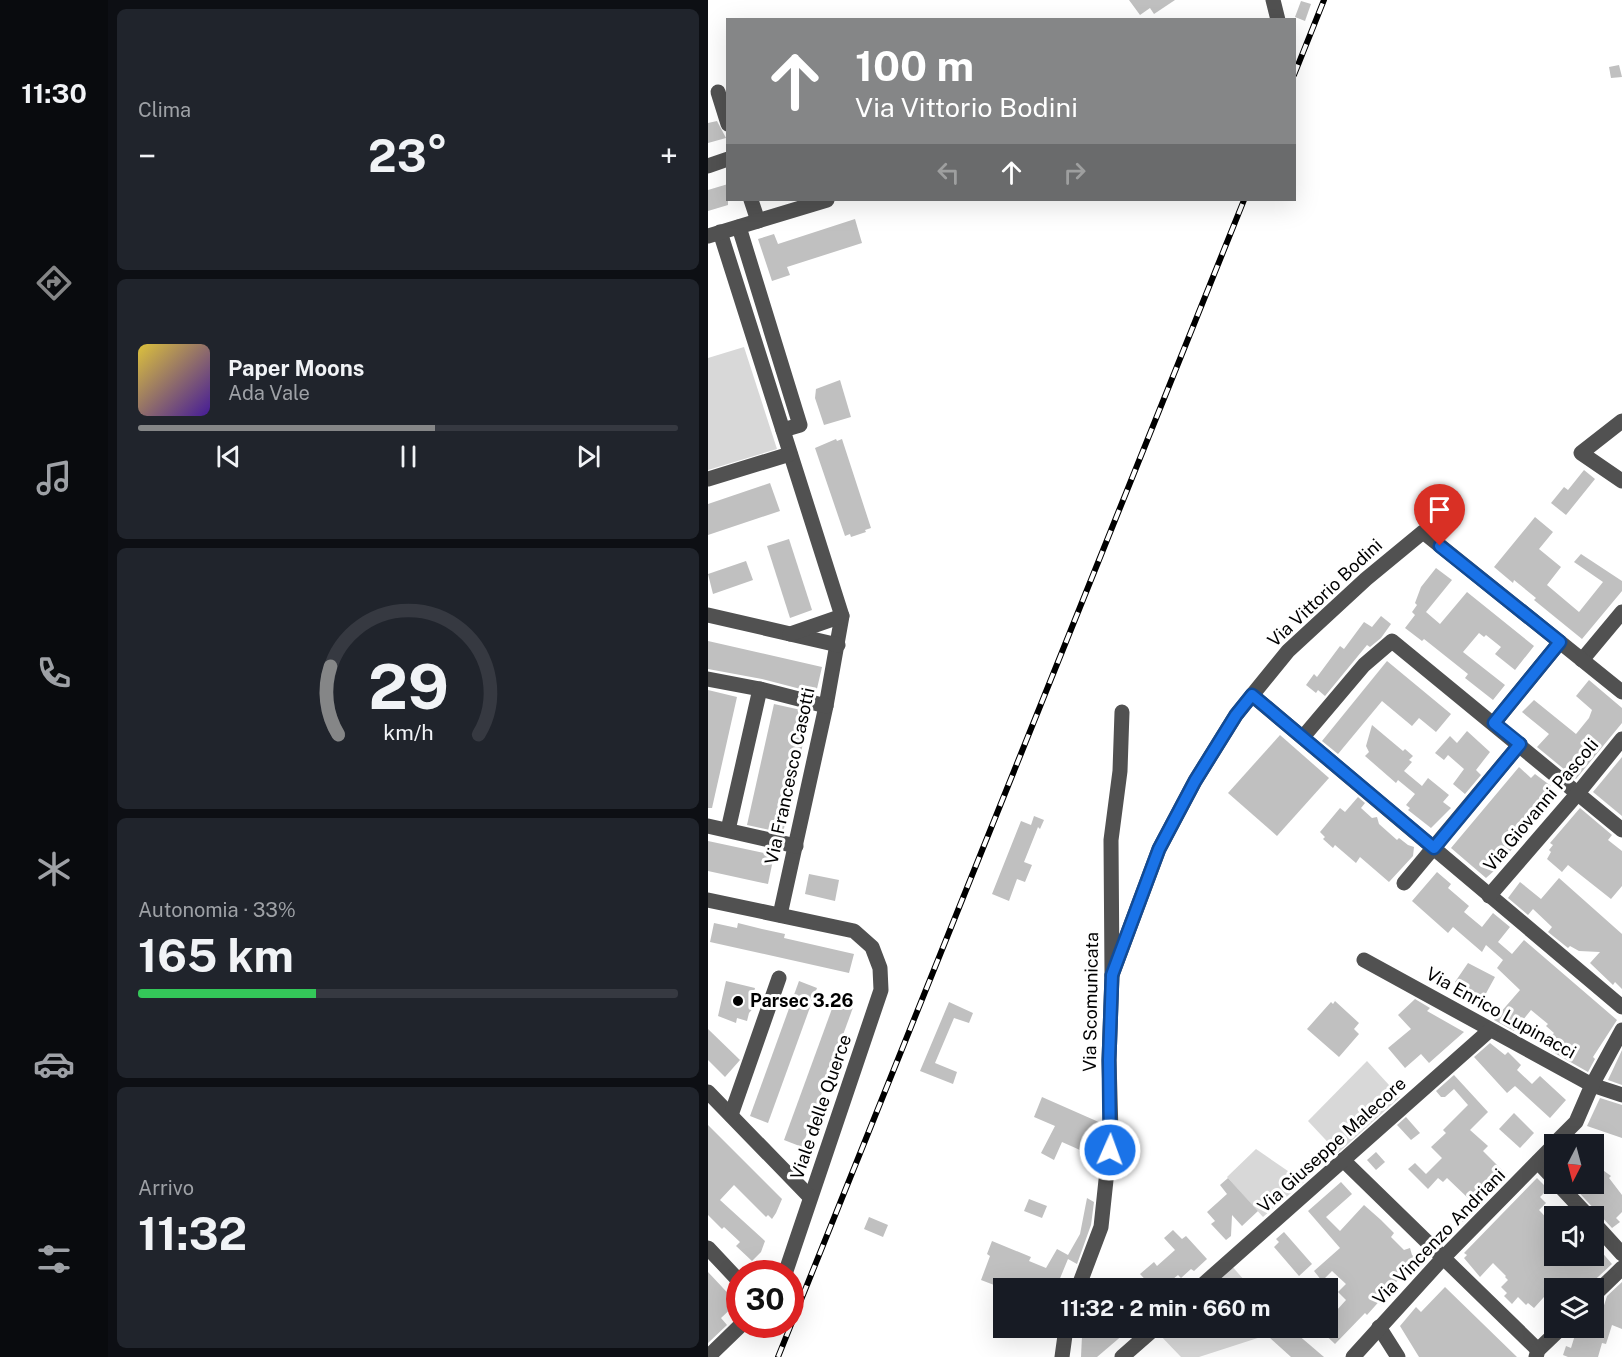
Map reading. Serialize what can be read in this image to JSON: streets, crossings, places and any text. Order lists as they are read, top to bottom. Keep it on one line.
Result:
{"streets":{"street":["Via Vittorio Bodini","Via Francesco Casotti","Via Giovanni Pascoli","Via Scomunicata","Via Enrico Lupinacci","Viale delle Querce","Via Giuseppe Malecore","Via Vincenzo Andriani"]},"crossings":[["Via Vittorio Bodini","Via Scomunicata"],["Via Francesco Casotti","Viale delle Querce"],["Via Enrico Lupinacci","Via Giuseppe Malecore"],["Via Enrico Lupinacci","Via Vincenzo Andriani"]],"places":["Parsec 3.26"],"north":"bottom","page":{"tabs":"11:30","tile":["Clima",["Autonomia · 33%","165 km"],["Arrivo","11:32"]],"turn":["100 m","Via Vittorio Bodini"],"heat":["−","23°","+"],"song":["Paper Moons","Ada Vale"],"limit":"30","trip":"11:32 · 2 min · 660 m","gauge":["29","km/h"]}}
